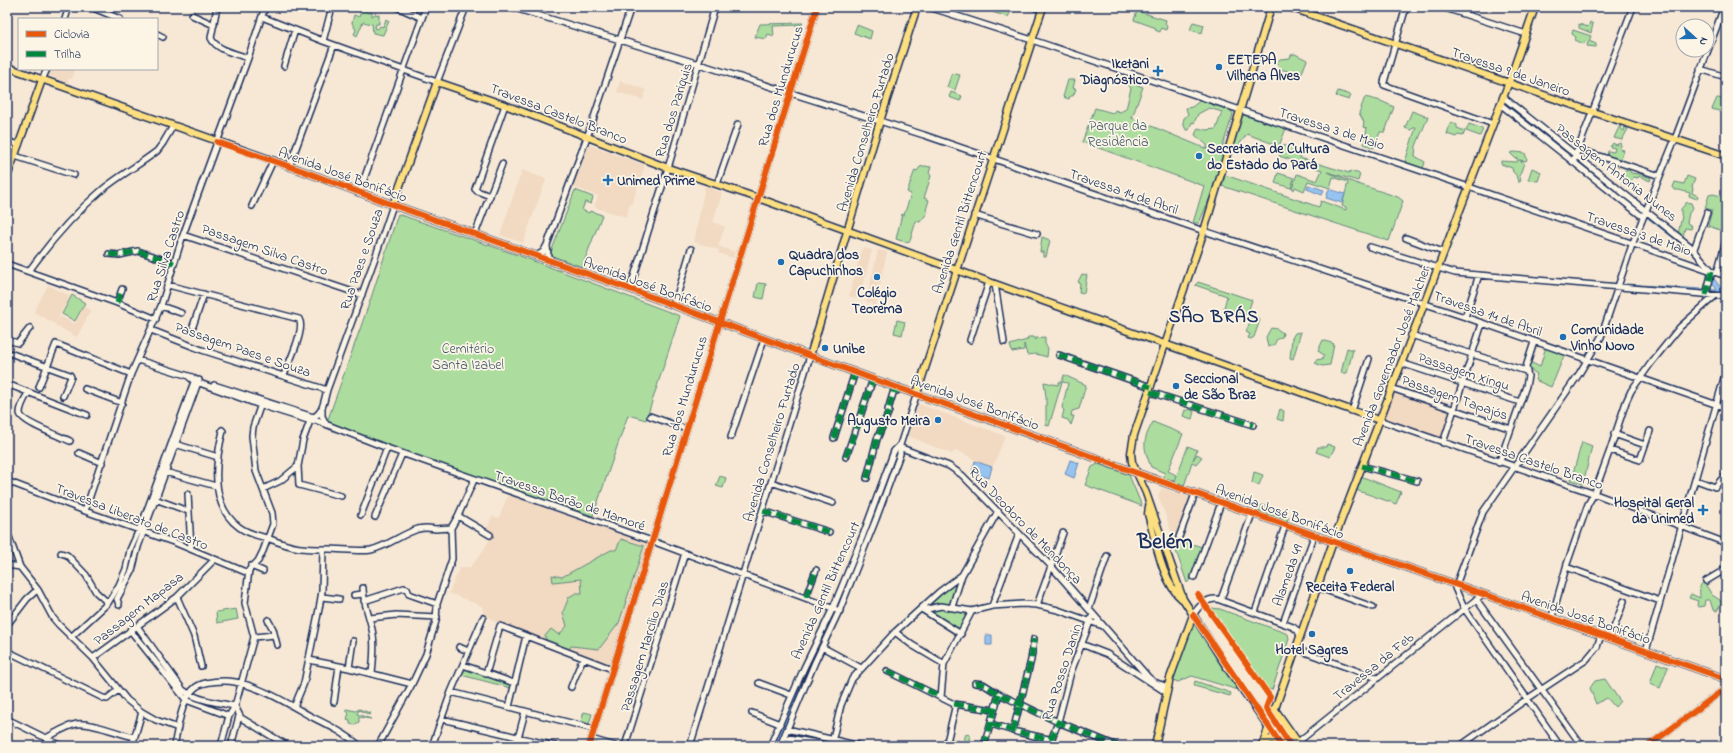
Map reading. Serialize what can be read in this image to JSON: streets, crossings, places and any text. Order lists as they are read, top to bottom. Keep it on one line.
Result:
{"streets":{"main road":["Travessa 9 de Janeiro","Travessa Castelo Branco","Avenida Conselheiro Furtado","Avenida José Bonifácio","Avenida Gentil Bittencourt","Rua Paes e Souza","Avenida Governador José Malcher"],"street":["Rua dos Mundurucus","Rua dos Pariquis","Travessa 3 de Maio","Passagem Antonia Nunes","Travessa 14 de Abril","Passagem Silva Castro","Rua Silva Castro","Passagem Paes e Souza","Passagem Xingu","Passagem Tapajós","Travessa Barão de Mamoré","Travessa Liberato de Castro","Rua Deodoro de Mendonça","Alameda 49","Passagem Mapasa","Passagem Marcílio Dias","Travessa da Feb","Rua Rosso Danin"]},"crossings":[["Travessa 9 de Janeiro","Avenida Governador José Malcher"],["Rua dos Mundurucus","Travessa Castelo Branco"],["Rua dos Mundurucus","Avenida José Bonifácio"],["Rua dos Mundurucus","Travessa 14 de Abril"],["Rua dos Mundurucus","Travessa Barão de Mamoré"],["Rua dos Pariquis","Travessa Castelo Branco"],["Rua dos Pariquis","Avenida José Bonifácio"],["Rua dos Pariquis","Travessa 14 de Abril"],["Travessa Castelo Branco","Avenida Conselheiro Furtado"],["Travessa Castelo Branco","Avenida Gentil Bittencourt"],["Travessa Castelo Branco","Rua Silva Castro"],["Travessa Castelo Branco","Rua Paes e Souza"],["Travessa Castelo Branco","Avenida Governador José Malcher"],["Travessa 3 de Maio","Passagem Antonia Nunes"],["Travessa 3 de Maio","Avenida Gentil Bittencourt"],["Travessa 3 de Maio","Avenida Governador José Malcher"],["Avenida Conselheiro Furtado","Avenida José Bonifácio"],["Avenida Conselheiro Furtado","Travessa 14 de Abril"],["Avenida Conselheiro Furtado","Travessa Barão de Mamoré"],["Passagem Antonia Nunes","Avenida Governador José Malcher"],["Avenida José Bonifácio","Avenida Gentil Bittencourt"],["Avenida José Bonifácio","Rua Silva Castro"],["Avenida José Bonifácio","Rua Paes e Souza"],["Avenida José Bonifácio","Avenida Governador José Malcher"],["Avenida José Bonifácio","Alameda 49"],["Avenida José Bonifácio","Travessa da Feb"],["Travessa 14 de Abril","Avenida Gentil Bittencourt"],["Travessa 14 de Abril","Avenida Governador José Malcher"],["Avenida Gentil Bittencourt","Travessa Barão de Mamoré"],["Avenida Gentil Bittencourt","Rua Deodoro de Mendonça"],["Passagem Silva Castro","Rua Silva Castro"],["Passagem Silva Castro","Rua Paes e Souza"],["Rua Silva Castro","Passagem Paes e Souza"],["Rua Silva Castro","Travessa Barão de Mamoré"],["Rua Silva Castro","Travessa Liberato de Castro"],["Rua Paes e Souza","Passagem Paes e Souza"],["Rua Paes e Souza","Travessa Barão de Mamoré"],["Avenida Governador José Malcher","Passagem Xingu"],["Avenida Governador José Malcher","Passagem Tapajós"],["Travessa Barão de Mamoré","Passagem Marcílio Dias"],["Travessa Liberato de Castro","Passagem Mapasa"],["Rua Deodoro de Mendonça","Rua Rosso Danin"]],"districts":["SÃO BRÁS","Belém"],"parks":["Parque da Residência","Cemitério Santa Izabel"],"places":{"other":["EETEPA Vilhena Alves","Secretaria de Cultura do Estado do Pará","Quadra dos Capuchinhos","Colégio Teorema","Comunidade Vinho Novo","Unibe","Seccional de São Braz","Augusto Meira","Receita Federal","Hotel Sagres"],"health":["Iketani Diagnóstico","Unimed Prime","Hospital Geral da Unimed"]},"legend":["Ciclovia","Trilha"],"north":"right"}
